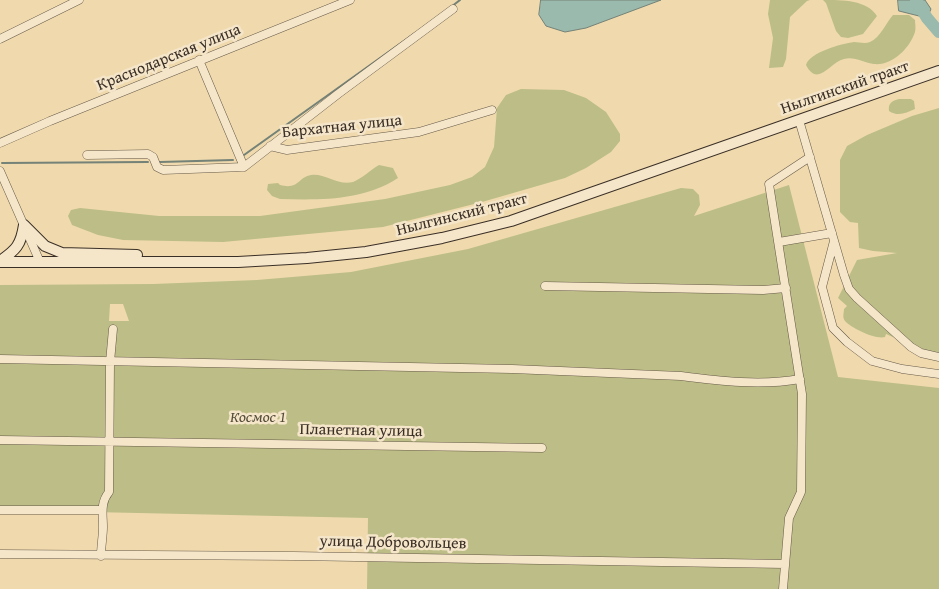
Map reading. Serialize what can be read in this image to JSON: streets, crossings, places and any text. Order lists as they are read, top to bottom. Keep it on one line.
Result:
{"streets":{"main road":["Нылгинский тракт"],"street":["Краснодарская улица","Бархатная улица","Планетная улица","улица Добровольцев"]},"parks":["Космос 1"]}
